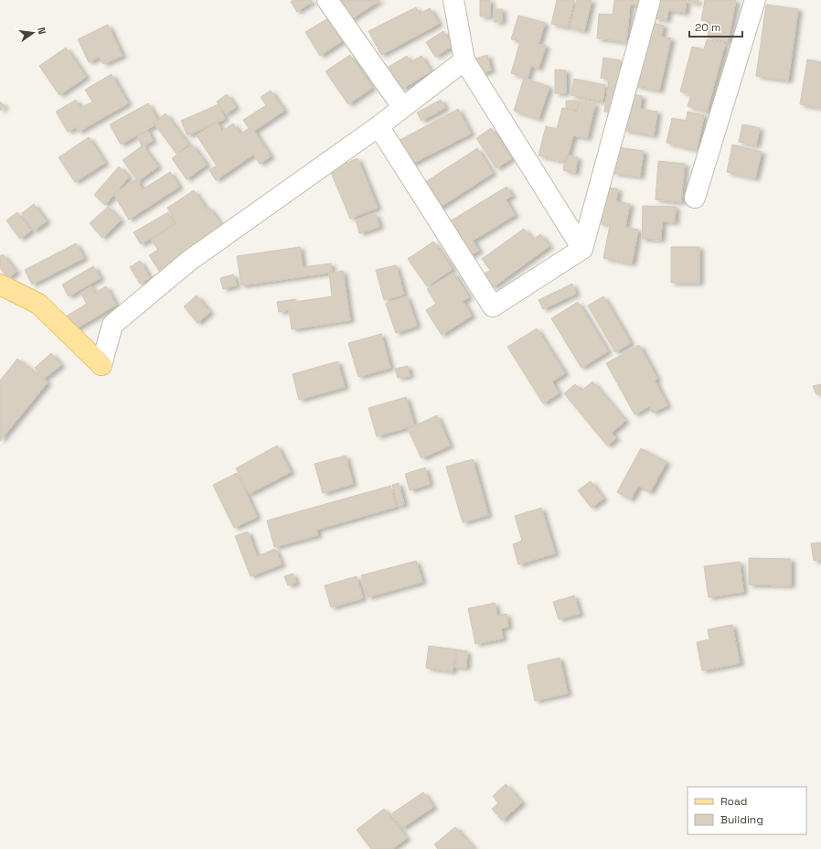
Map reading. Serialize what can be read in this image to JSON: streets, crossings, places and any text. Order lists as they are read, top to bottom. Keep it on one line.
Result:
{"legend":["Road","Building"],"scale_bar":"20 m","north":"right"}
